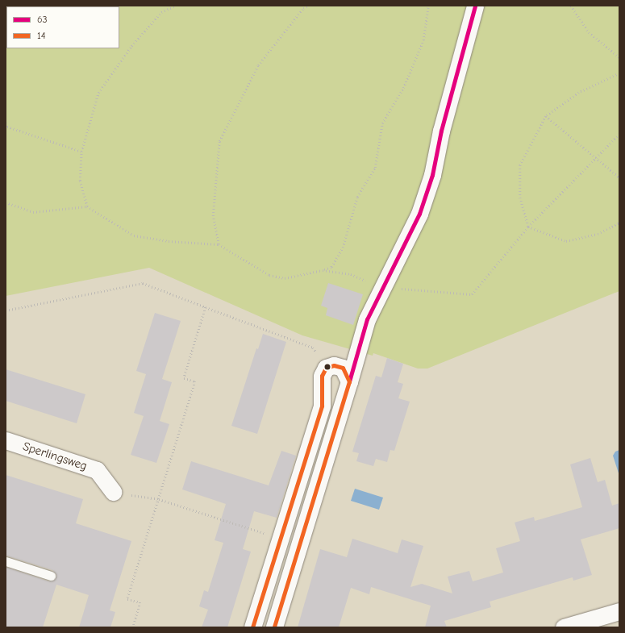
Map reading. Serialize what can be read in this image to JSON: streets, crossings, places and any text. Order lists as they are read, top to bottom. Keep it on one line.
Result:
{"streets":{"street":["Sperlingsweg"]},"lines":["transit line 63","transit line 14"],"legend":["63","14"]}
